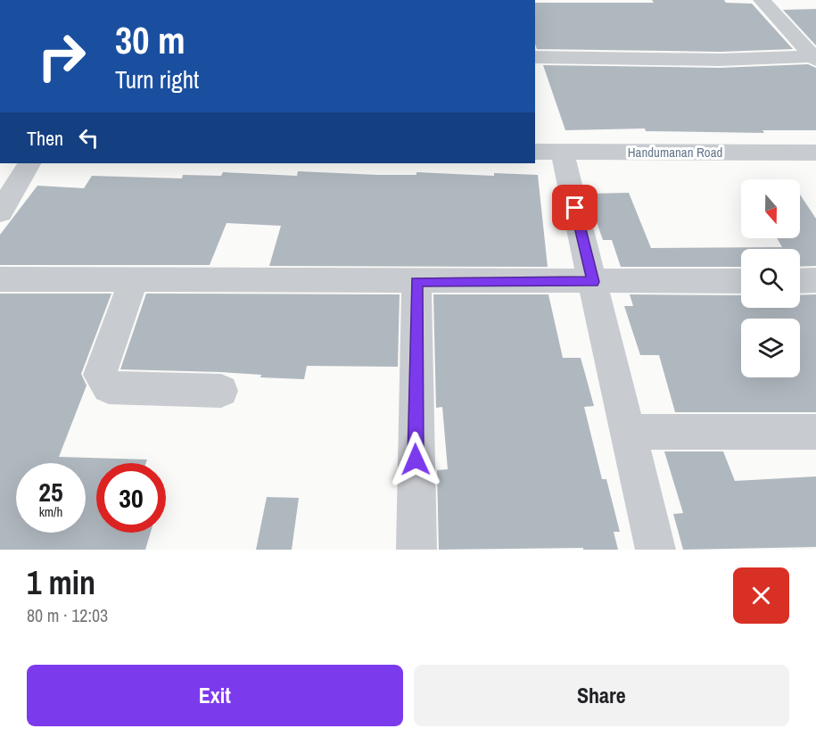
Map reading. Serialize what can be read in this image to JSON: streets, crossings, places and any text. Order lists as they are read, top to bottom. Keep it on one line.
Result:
{"streets":{"street":["Handumanan Road"]},"north":"bottom","page":{"turn":["30 m","Turn right"],"then":"Then","speed":"25 km/h","limit":"30","heading":["1 min","80 m · 12:03"],"buttons":["Exit","Share"]}}
